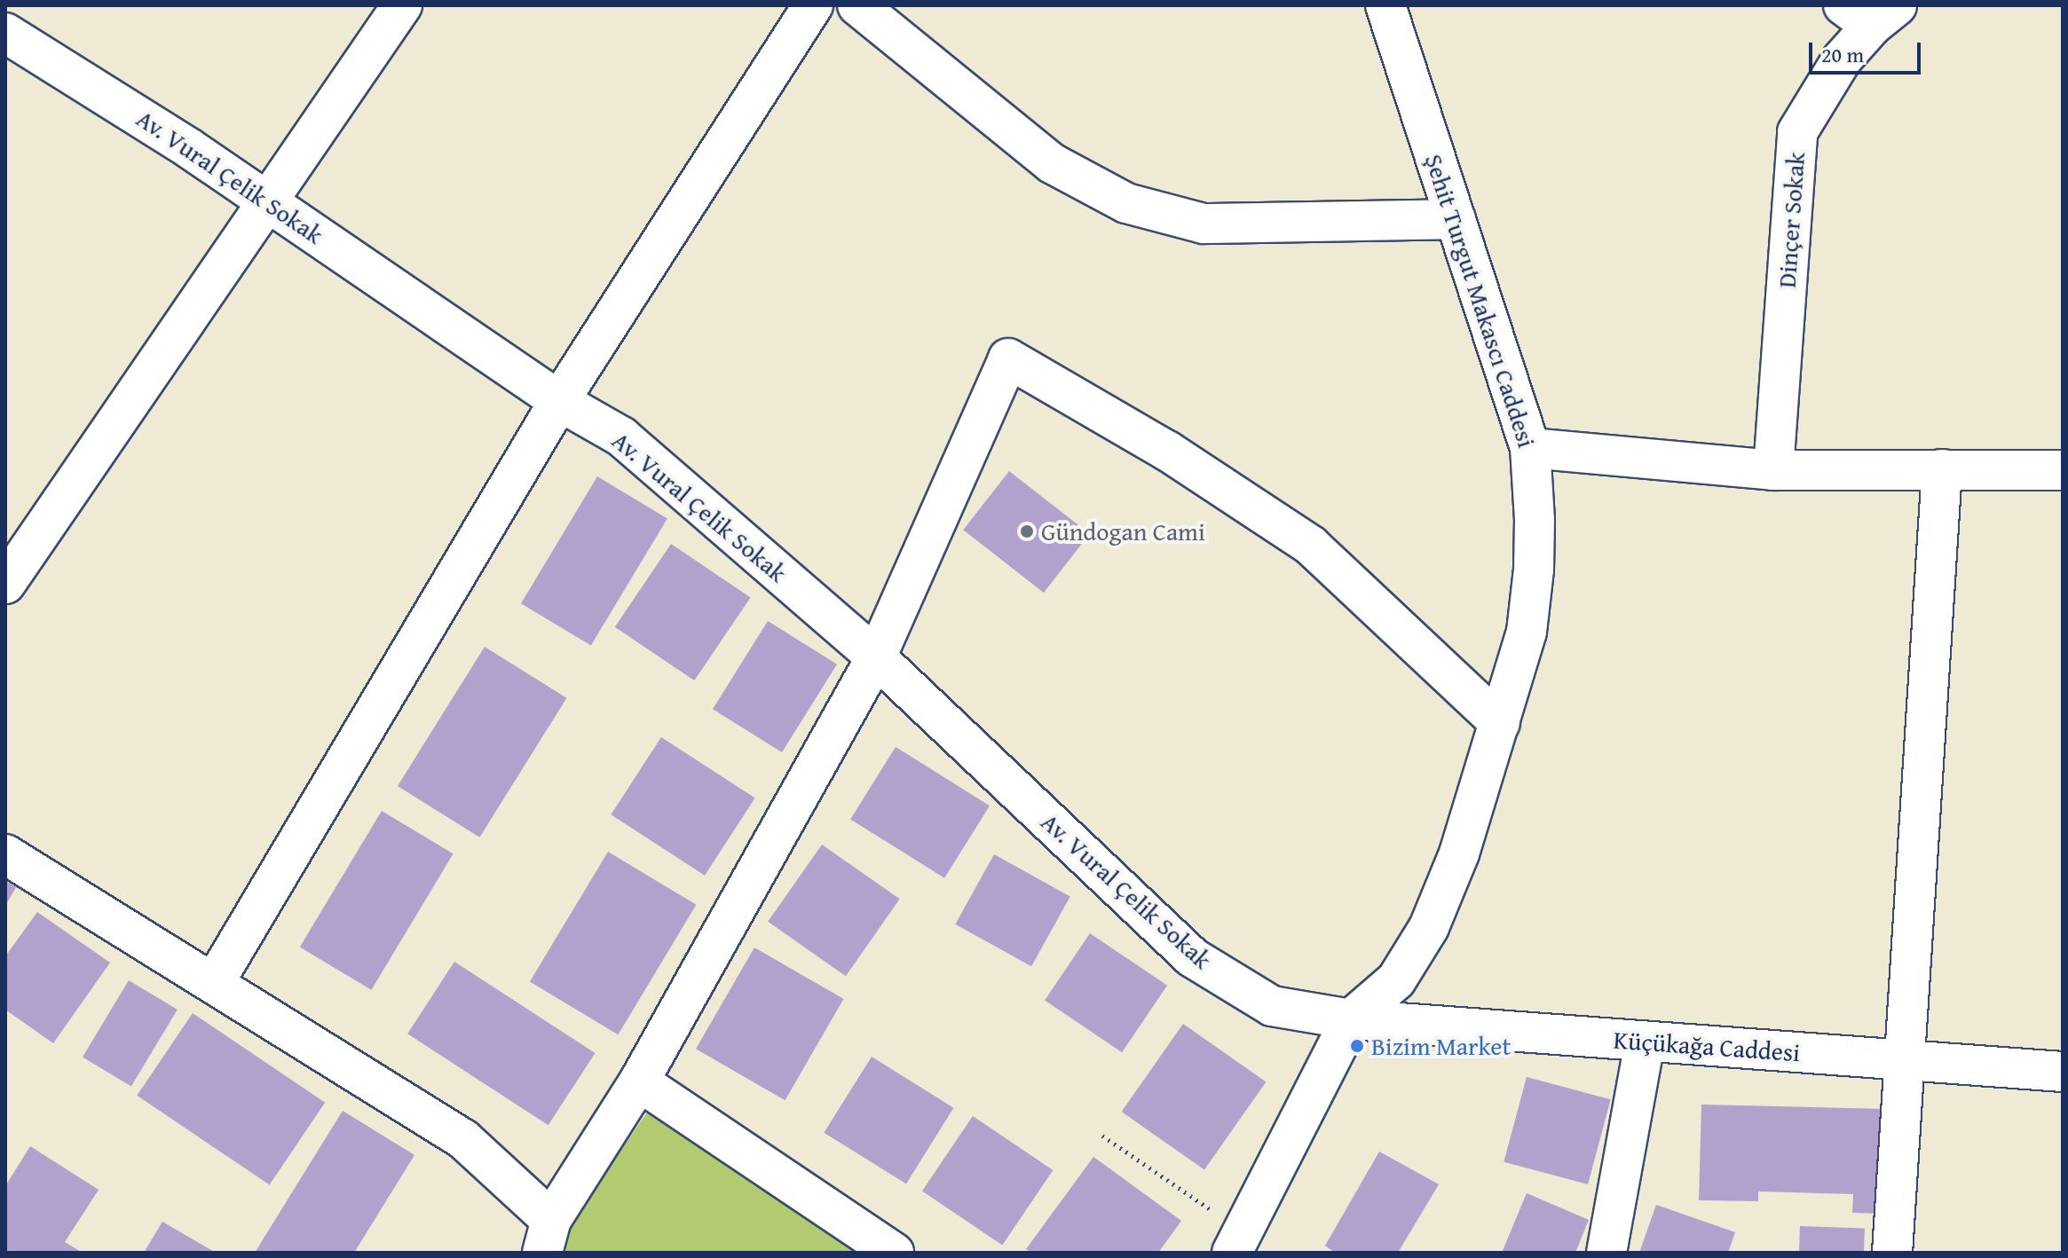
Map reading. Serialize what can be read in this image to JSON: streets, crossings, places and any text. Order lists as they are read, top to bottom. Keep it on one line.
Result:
{"streets":{"street":["Av. Vural Çelik Sokak","Dinçer Sokak","Şehit Turgut Makascı Caddesi","Küçükağa Caddesi"]},"crossings":[["Av. Vural Çelik Sokak","Şehit Turgut Makascı Caddesi"],["Av. Vural Çelik Sokak","Küçükağa Caddesi"],["Şehit Turgut Makascı Caddesi","Küçükağa Caddesi"]],"places":["Gündogan Cami","Bizim Market"],"scale_bar":"20 m"}
